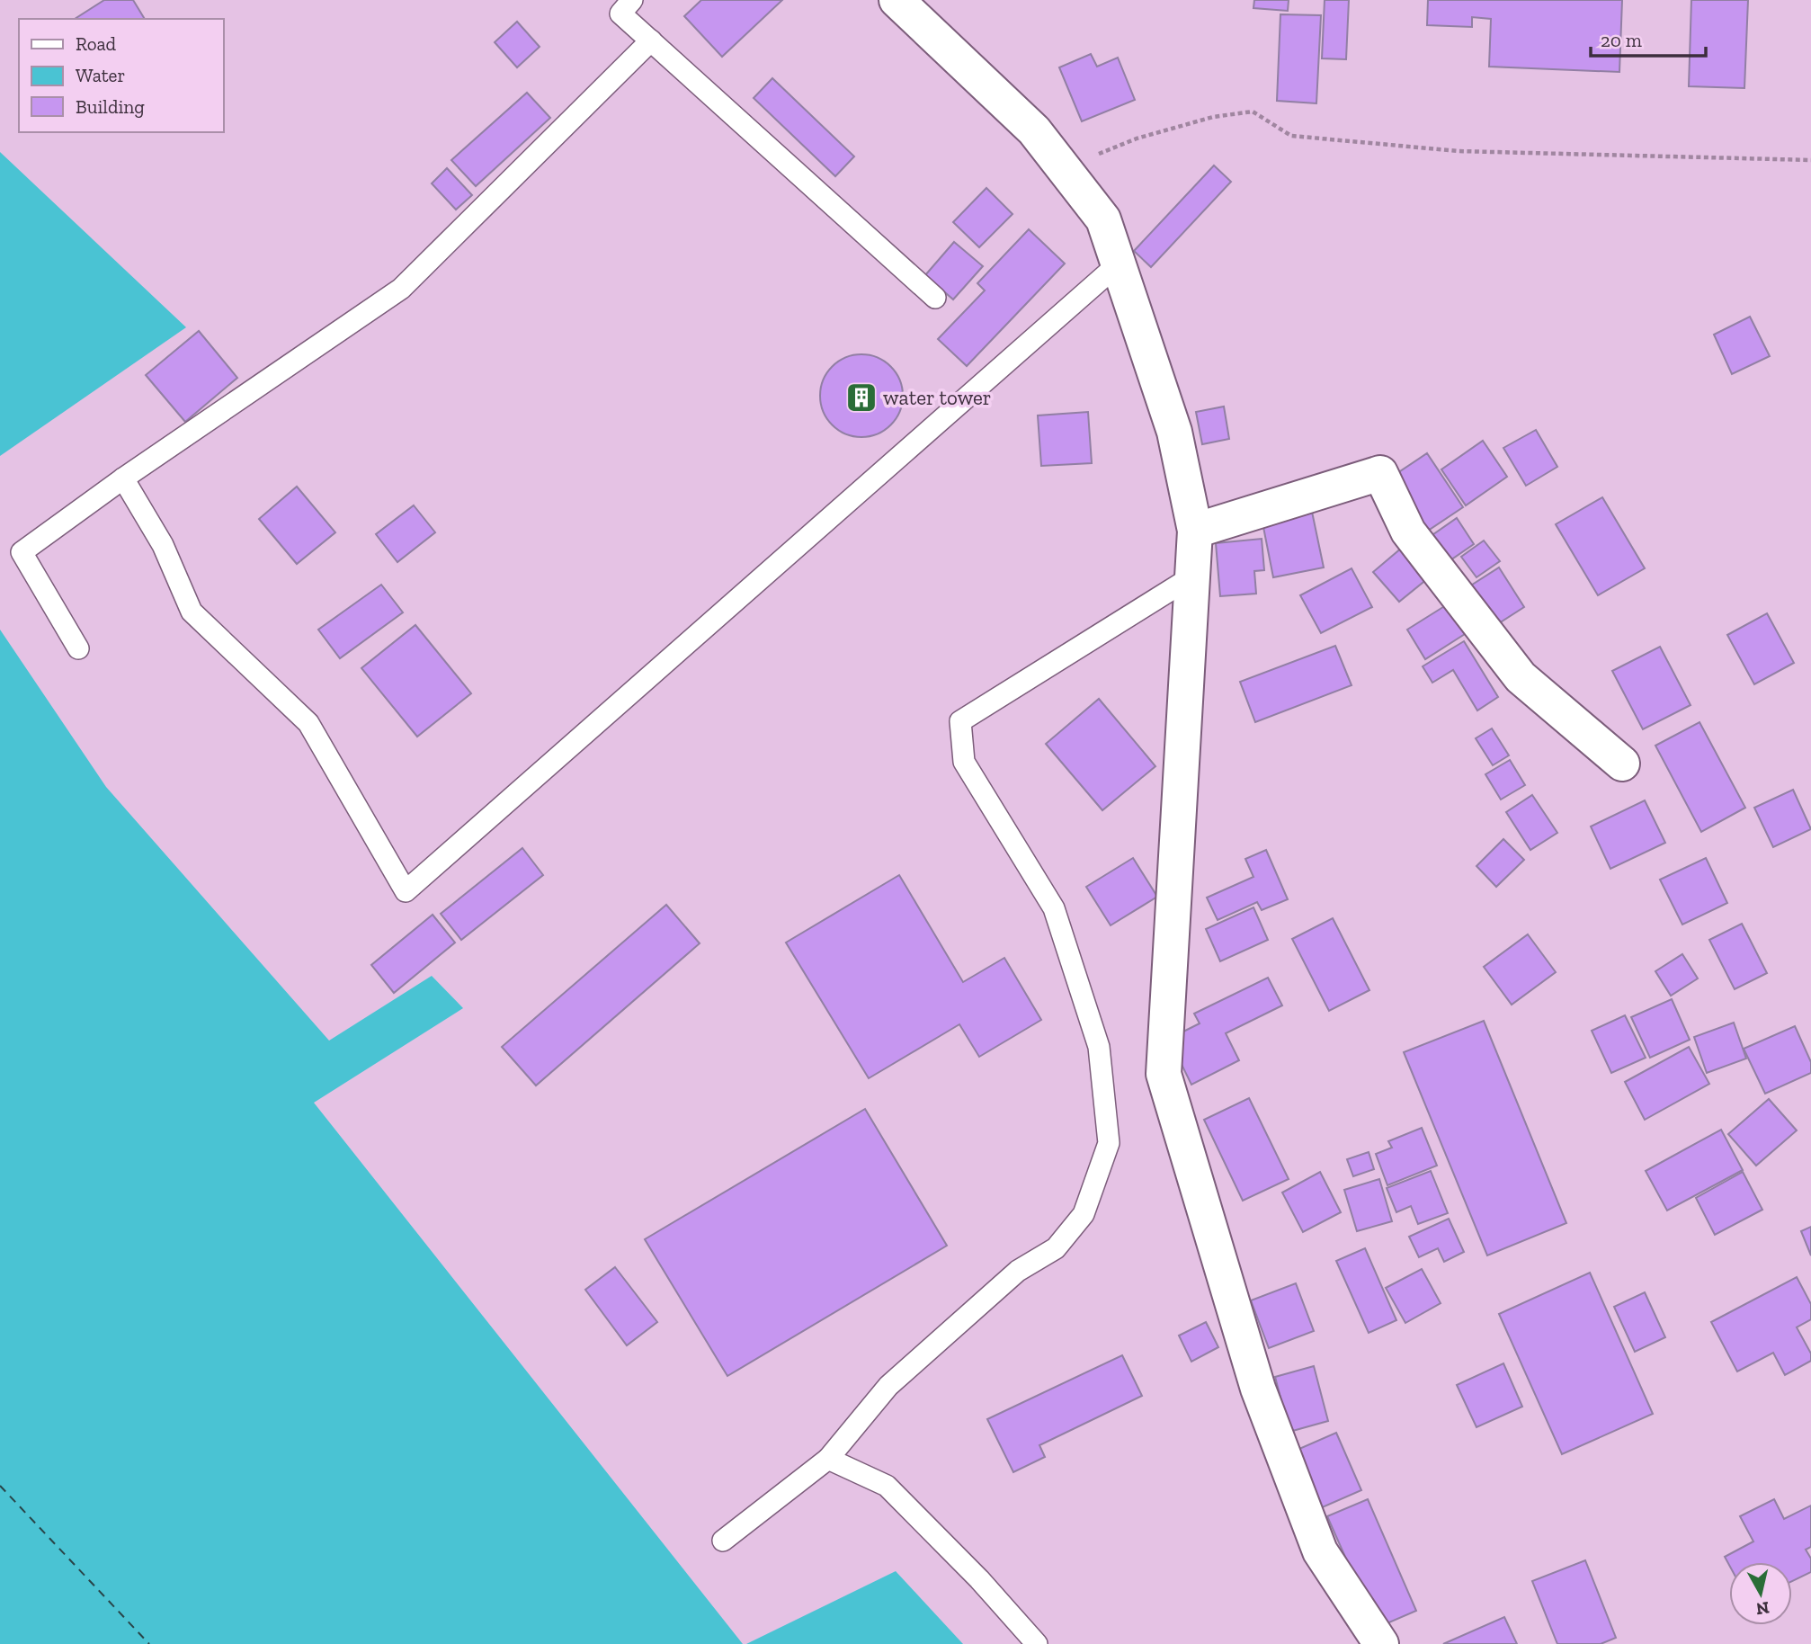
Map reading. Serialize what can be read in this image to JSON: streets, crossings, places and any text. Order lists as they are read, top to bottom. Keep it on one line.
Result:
{"places":{"building":["water tower"]},"legend":["Road","Water","Building"],"scale_bar":"20 m","north":"bottom"}
